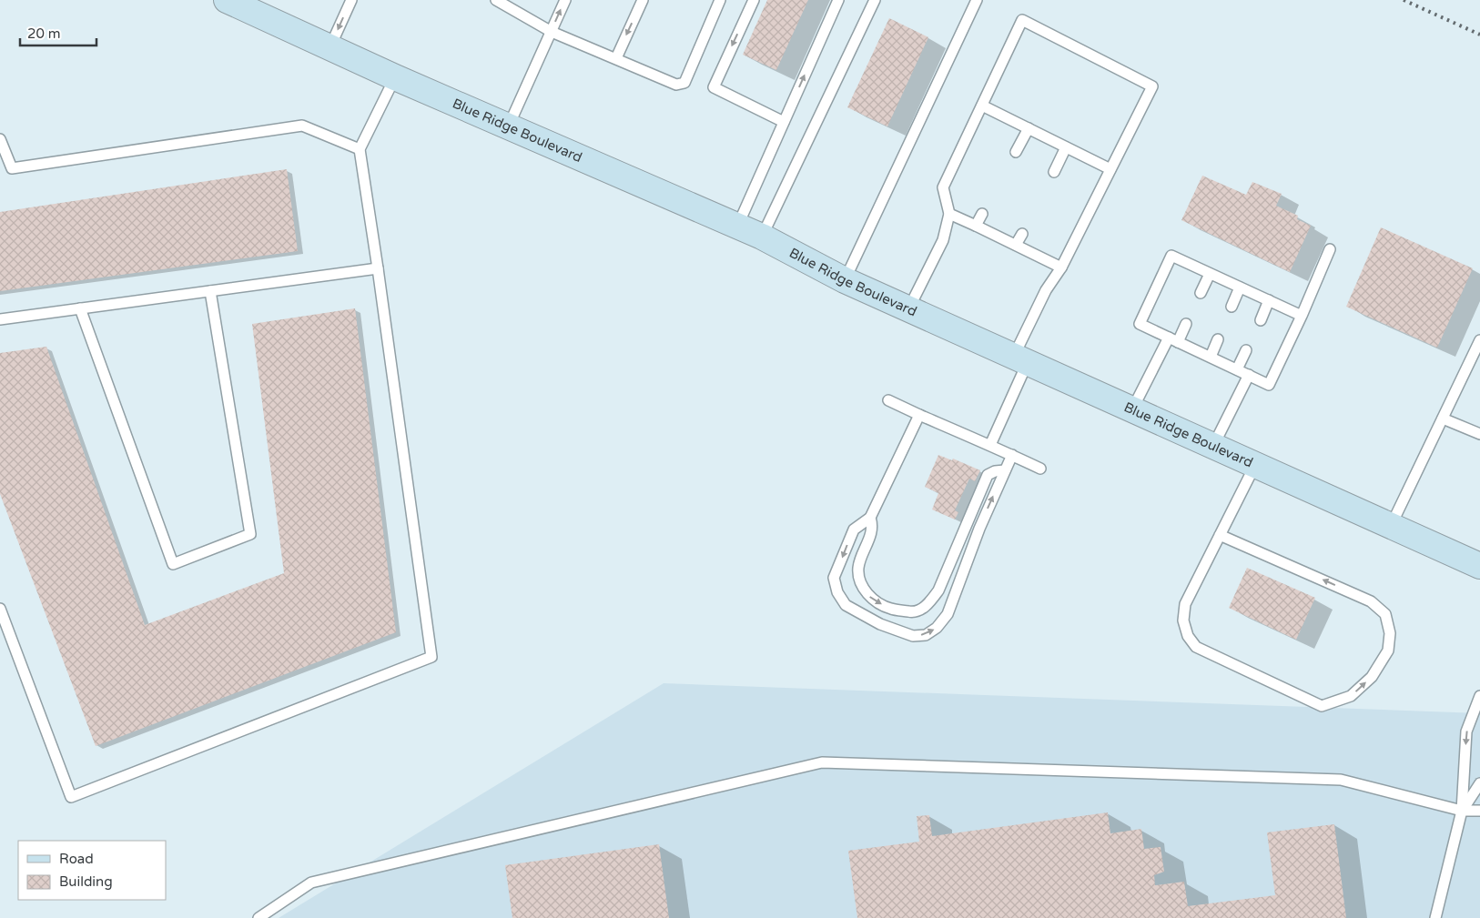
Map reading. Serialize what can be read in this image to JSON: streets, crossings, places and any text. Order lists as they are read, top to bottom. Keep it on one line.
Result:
{"streets":{"main road":["Blue Ridge Boulevard"]},"legend":["Road","Building"],"scale_bar":"20 m"}
